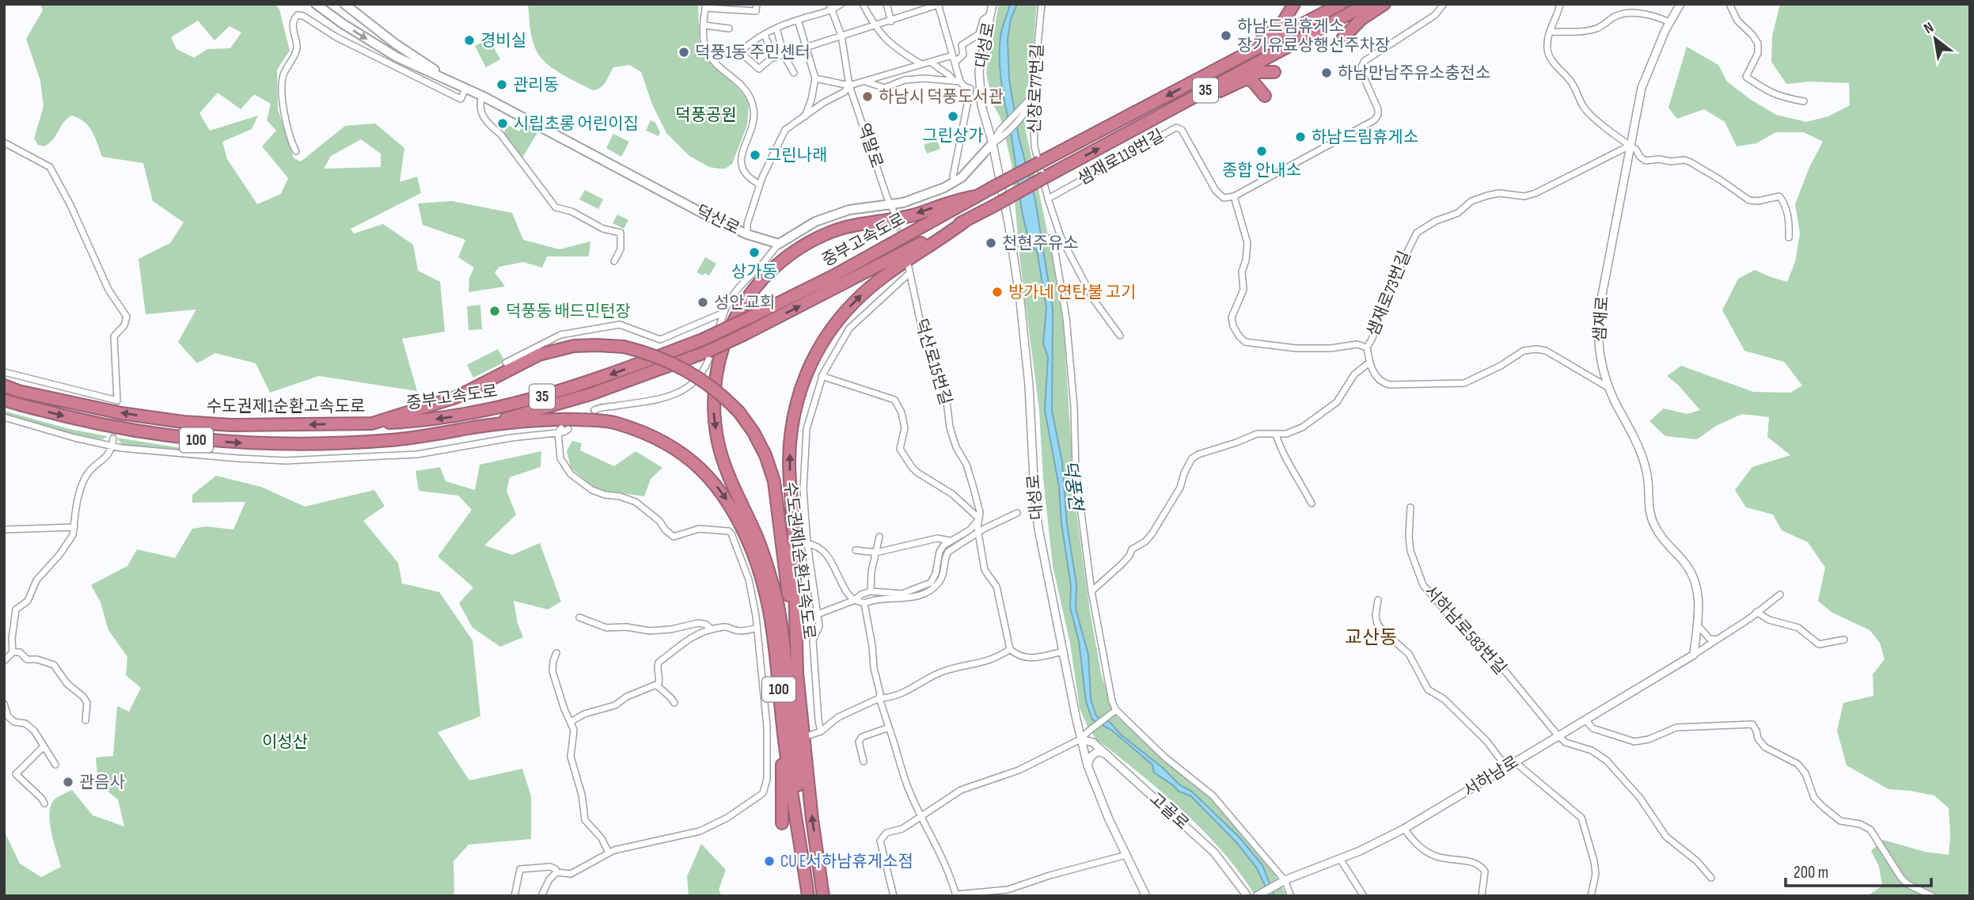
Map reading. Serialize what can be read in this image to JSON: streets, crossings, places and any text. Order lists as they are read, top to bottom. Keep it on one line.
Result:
{"streets":{"highway":["35","중부고속도로","수도권제1순환고속도로","100"],"main road":["덕산로"],"street":["대성로","신장로77번길","역말로","샘재로119번길","샘재로73번길","샘재로","덕산로15번길","서하남로583번길","서하남로","고골로"]},"crossings":[["대성로","고골로"],["신장로77번길","샘재로119번길"],["샘재로119번길","샘재로73번길"],["중부고속도로","수도권제1순환고속도로"],["샘재로73번길","샘재로"],["샘재로","서하남로"],["서하남로583번길","서하남로"]],"districts":["교산동"],"water":["덕풍천"],"parks":["덕풍공원","이성산"],"places":["하남드림휴게소 장기유료상행선주차장","경비실","덕풍1동 주민센터","하남만남주유소충전소","관리동","하남시 덕풍도서관","그린상가","시립초롱 어린이집","하남드림휴게소","종합 안내소","그린나래","천현주유소","상가동","방가네 연탄불 고기","성안교회","덕풍동 배드민턴장","관음사","CU E서하남휴게소점"],"scale_bar":"200 m","north":"top left"}
